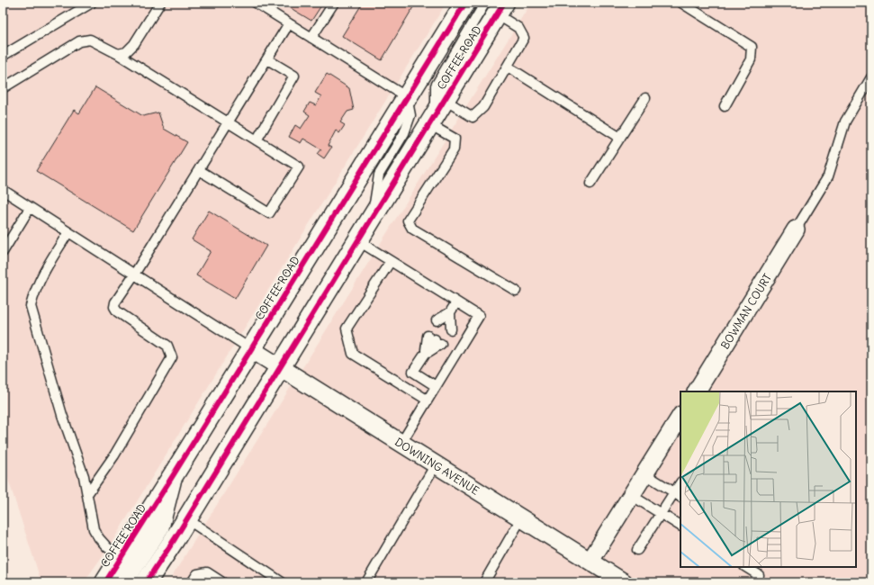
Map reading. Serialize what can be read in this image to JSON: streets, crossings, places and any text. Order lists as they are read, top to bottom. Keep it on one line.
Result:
{"streets":{"main road":["COFFEE ROAD"],"street":["BOWMAN COURT","DOWNING AVENUE"]},"crossings":[["COFFEE ROAD","DOWNING AVENUE"]]}
